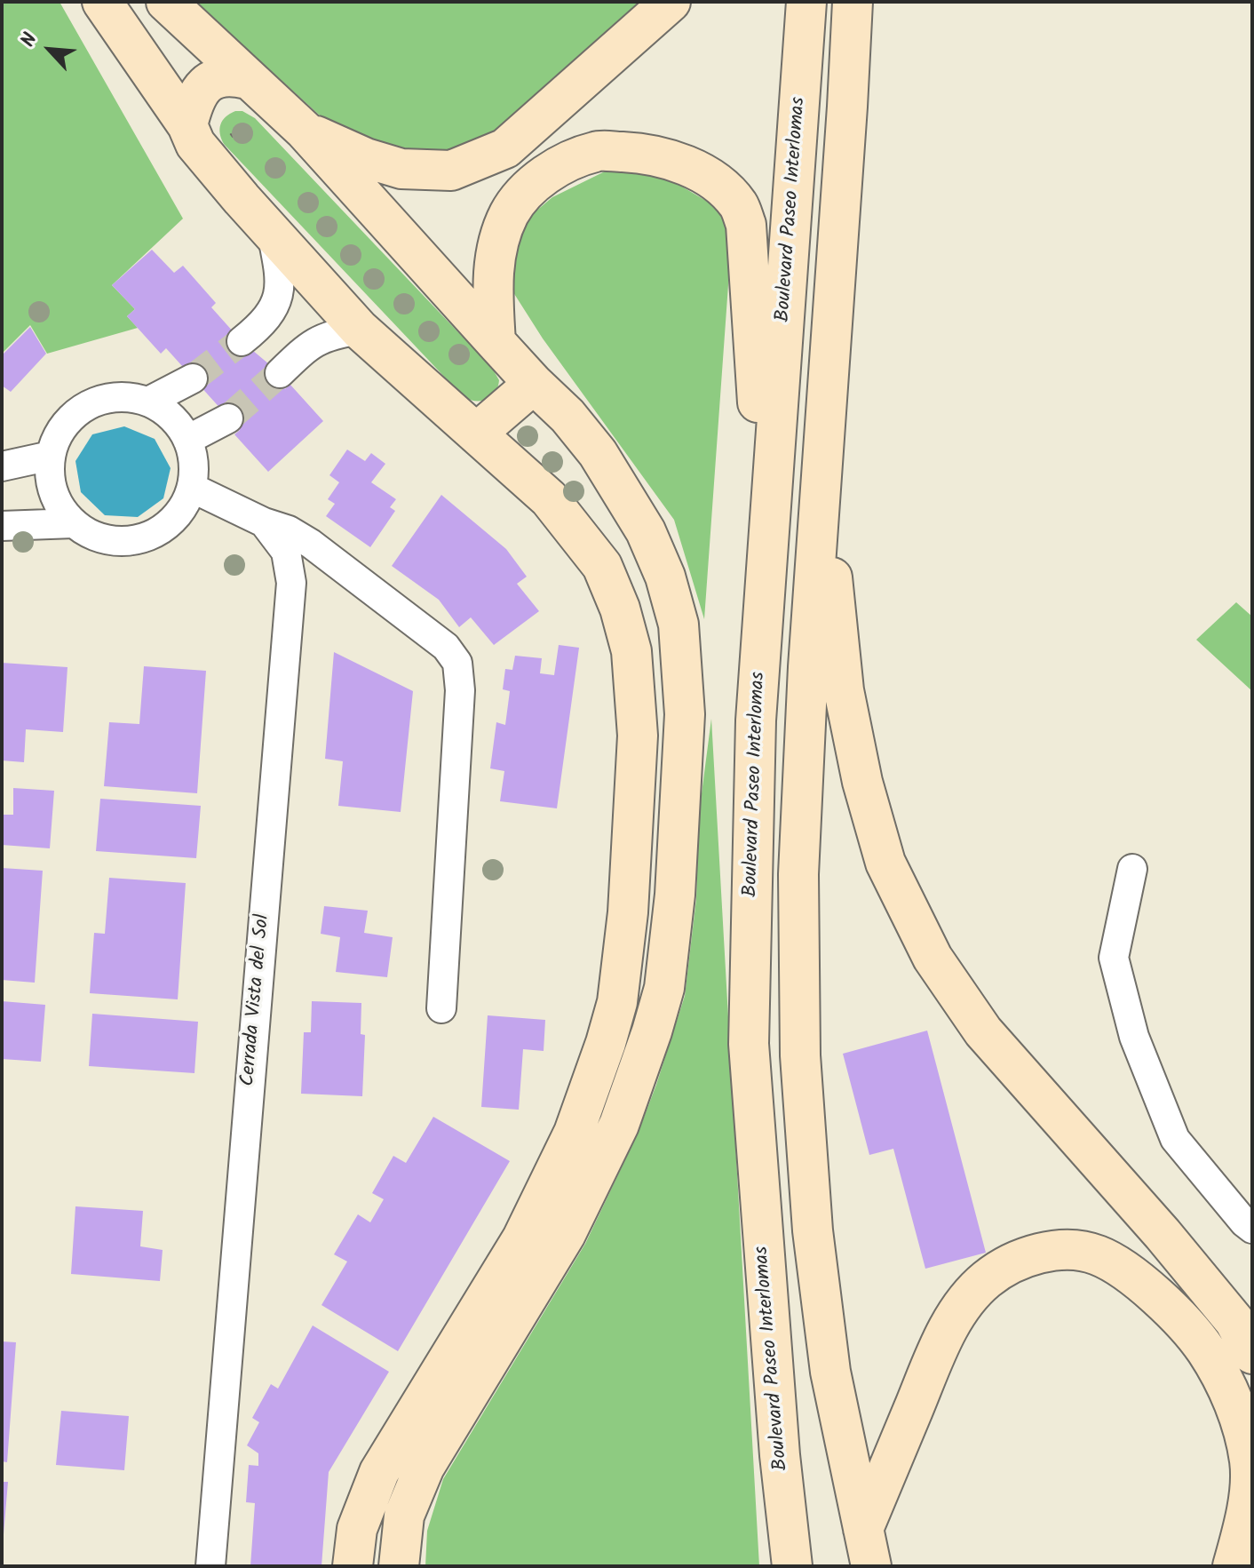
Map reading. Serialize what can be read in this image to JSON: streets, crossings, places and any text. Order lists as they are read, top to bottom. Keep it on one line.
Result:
{"streets":{"main road":["Boulevard Paseo Interlomas"],"street":["Cerrada Vista del Sol"]},"north":"top left"}
